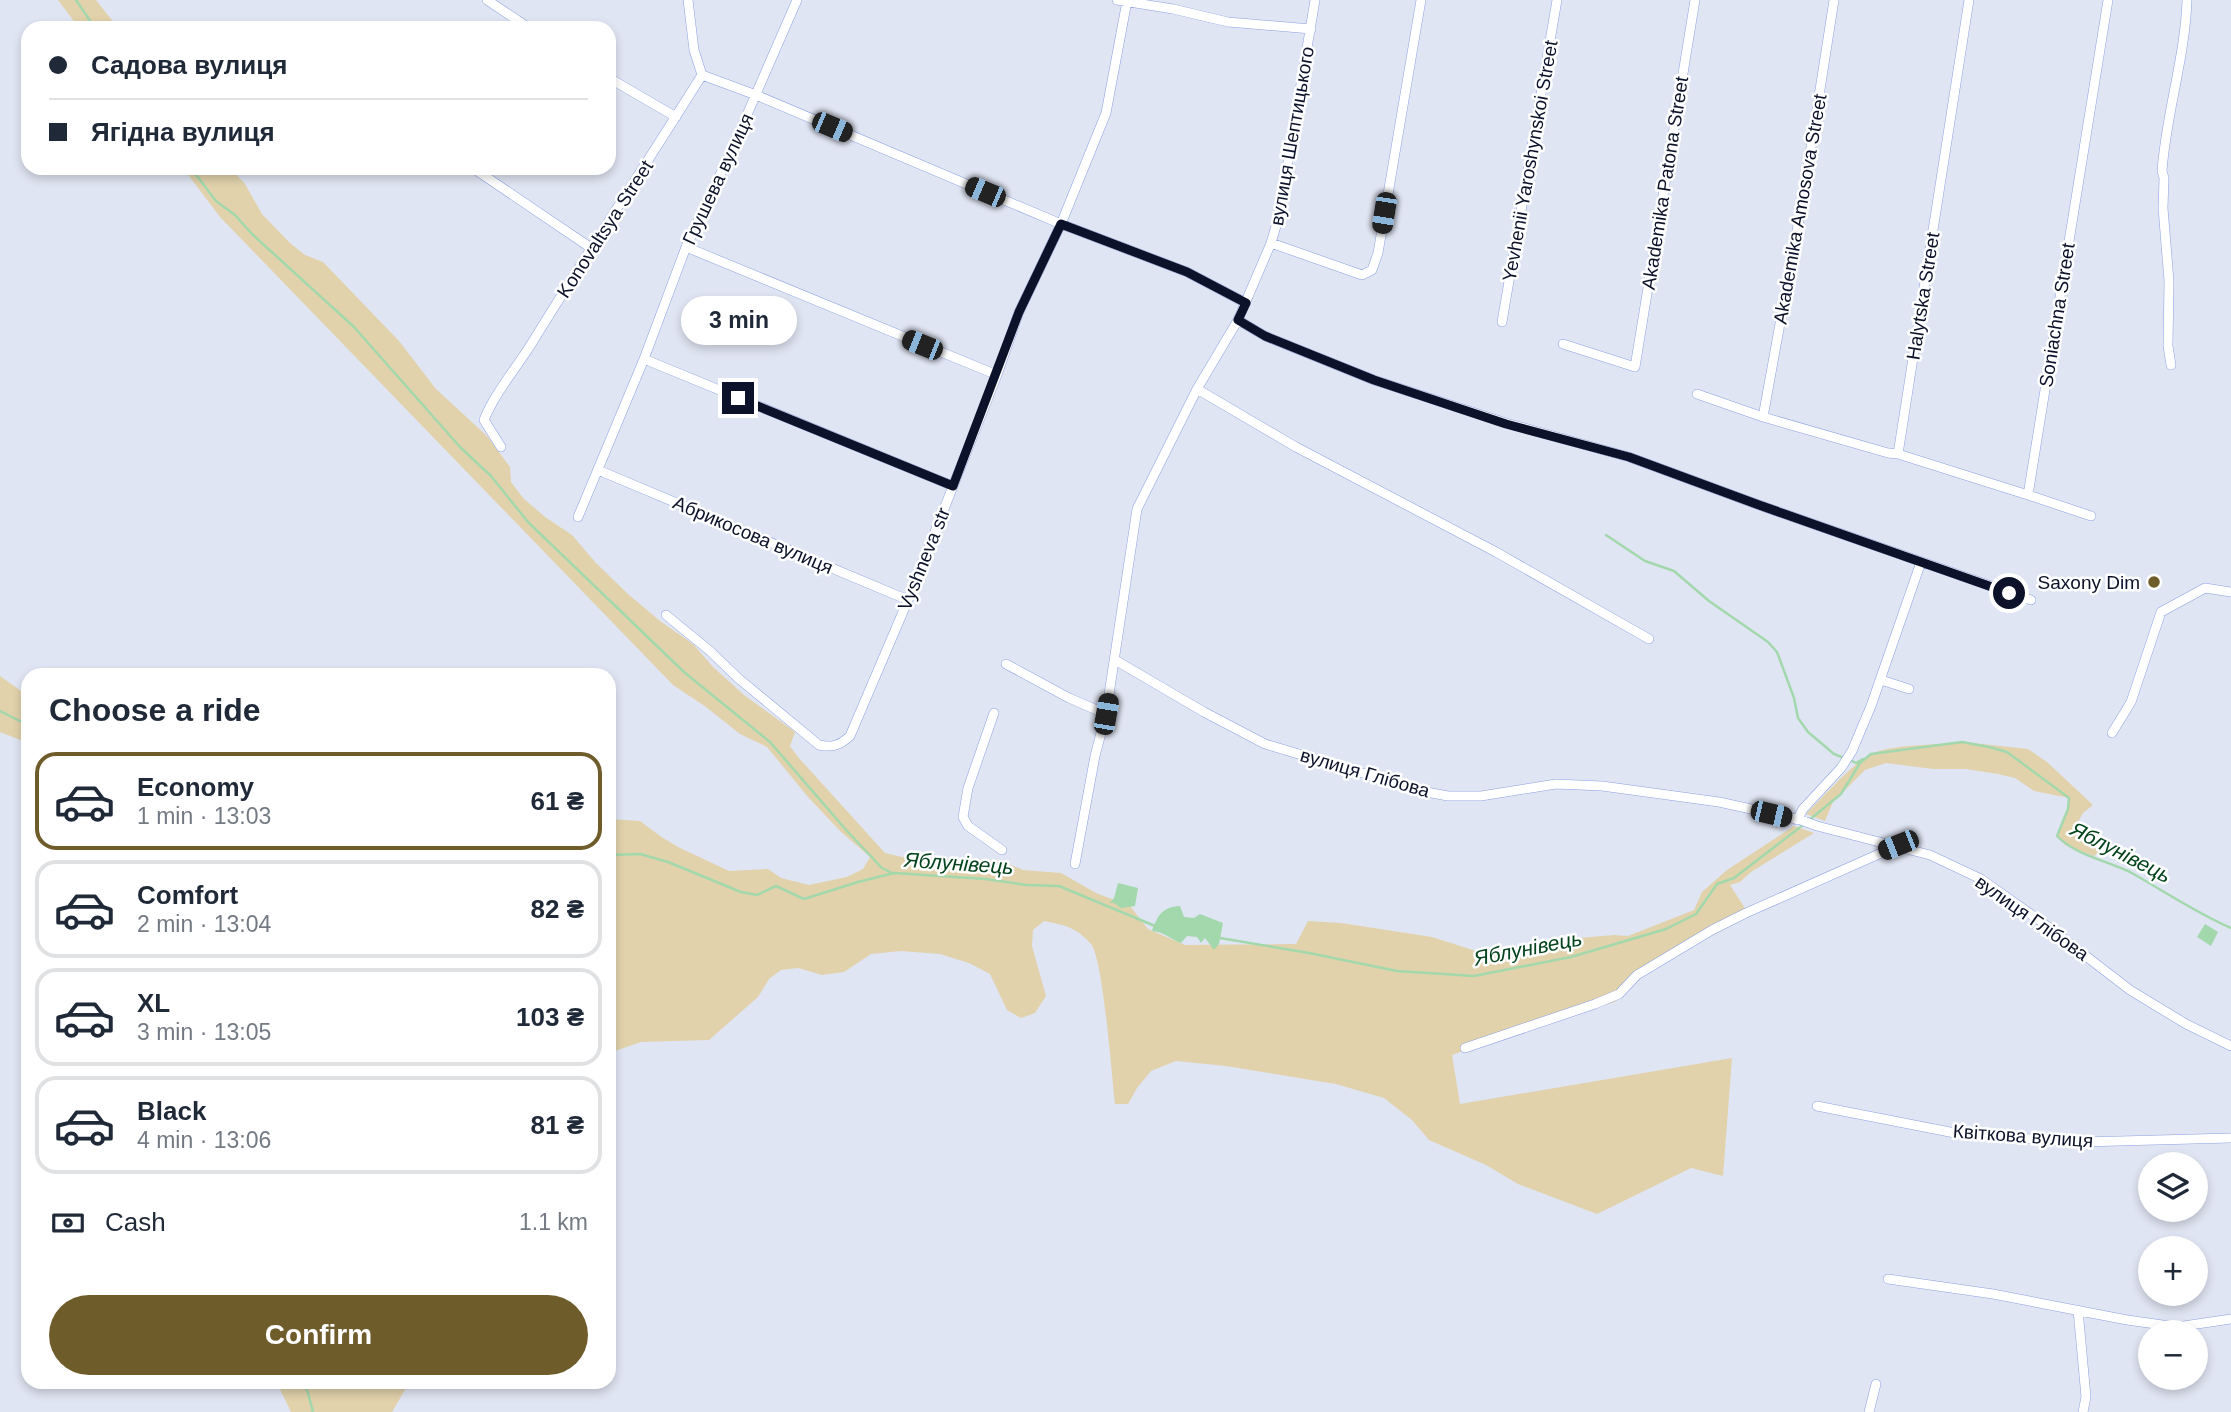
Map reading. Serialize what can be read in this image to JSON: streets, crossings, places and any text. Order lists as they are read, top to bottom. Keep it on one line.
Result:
{"streets":{"street":["вулиця Шептицького","Yevhenii Yaroshynskoi Street","Грушева вулиця","Akademika Patona Street","Akademika Amosova Street","Konovaltsya Street","Halytska Street","Soniachna Street","Абрикосова вулиця","Vyshneva str","вулиця Глібова","Квіткова вулиця"]},"crossings":[["вулиця Шептицького","вулиця Глібова"],["Грушева вулиця","Абрикосова вулиця"],["Абрикосова вулиця","Vyshneva str"]],"water":["Яблунівець"],"places":["Saxony Dim"],"page":{"banner":["Садова вулиця","Ягідна вулиця"],"bubble":"3 min","heading":"Choose a ride","list":[{"name":"Economy","note":"1 min · 13:03","value":"61 ₴"},{"name":"Comfort","note":"2 min · 13:04","value":"82 ₴"},{"name":"XL","note":"3 min · 13:05","value":"103 ₴"},{"name":"Black","note":"4 min · 13:06","value":"81 ₴"}],"map_buttons":["+","−"],"pay":["Cash","1.1 km"],"buttons":"Confirm"}}
